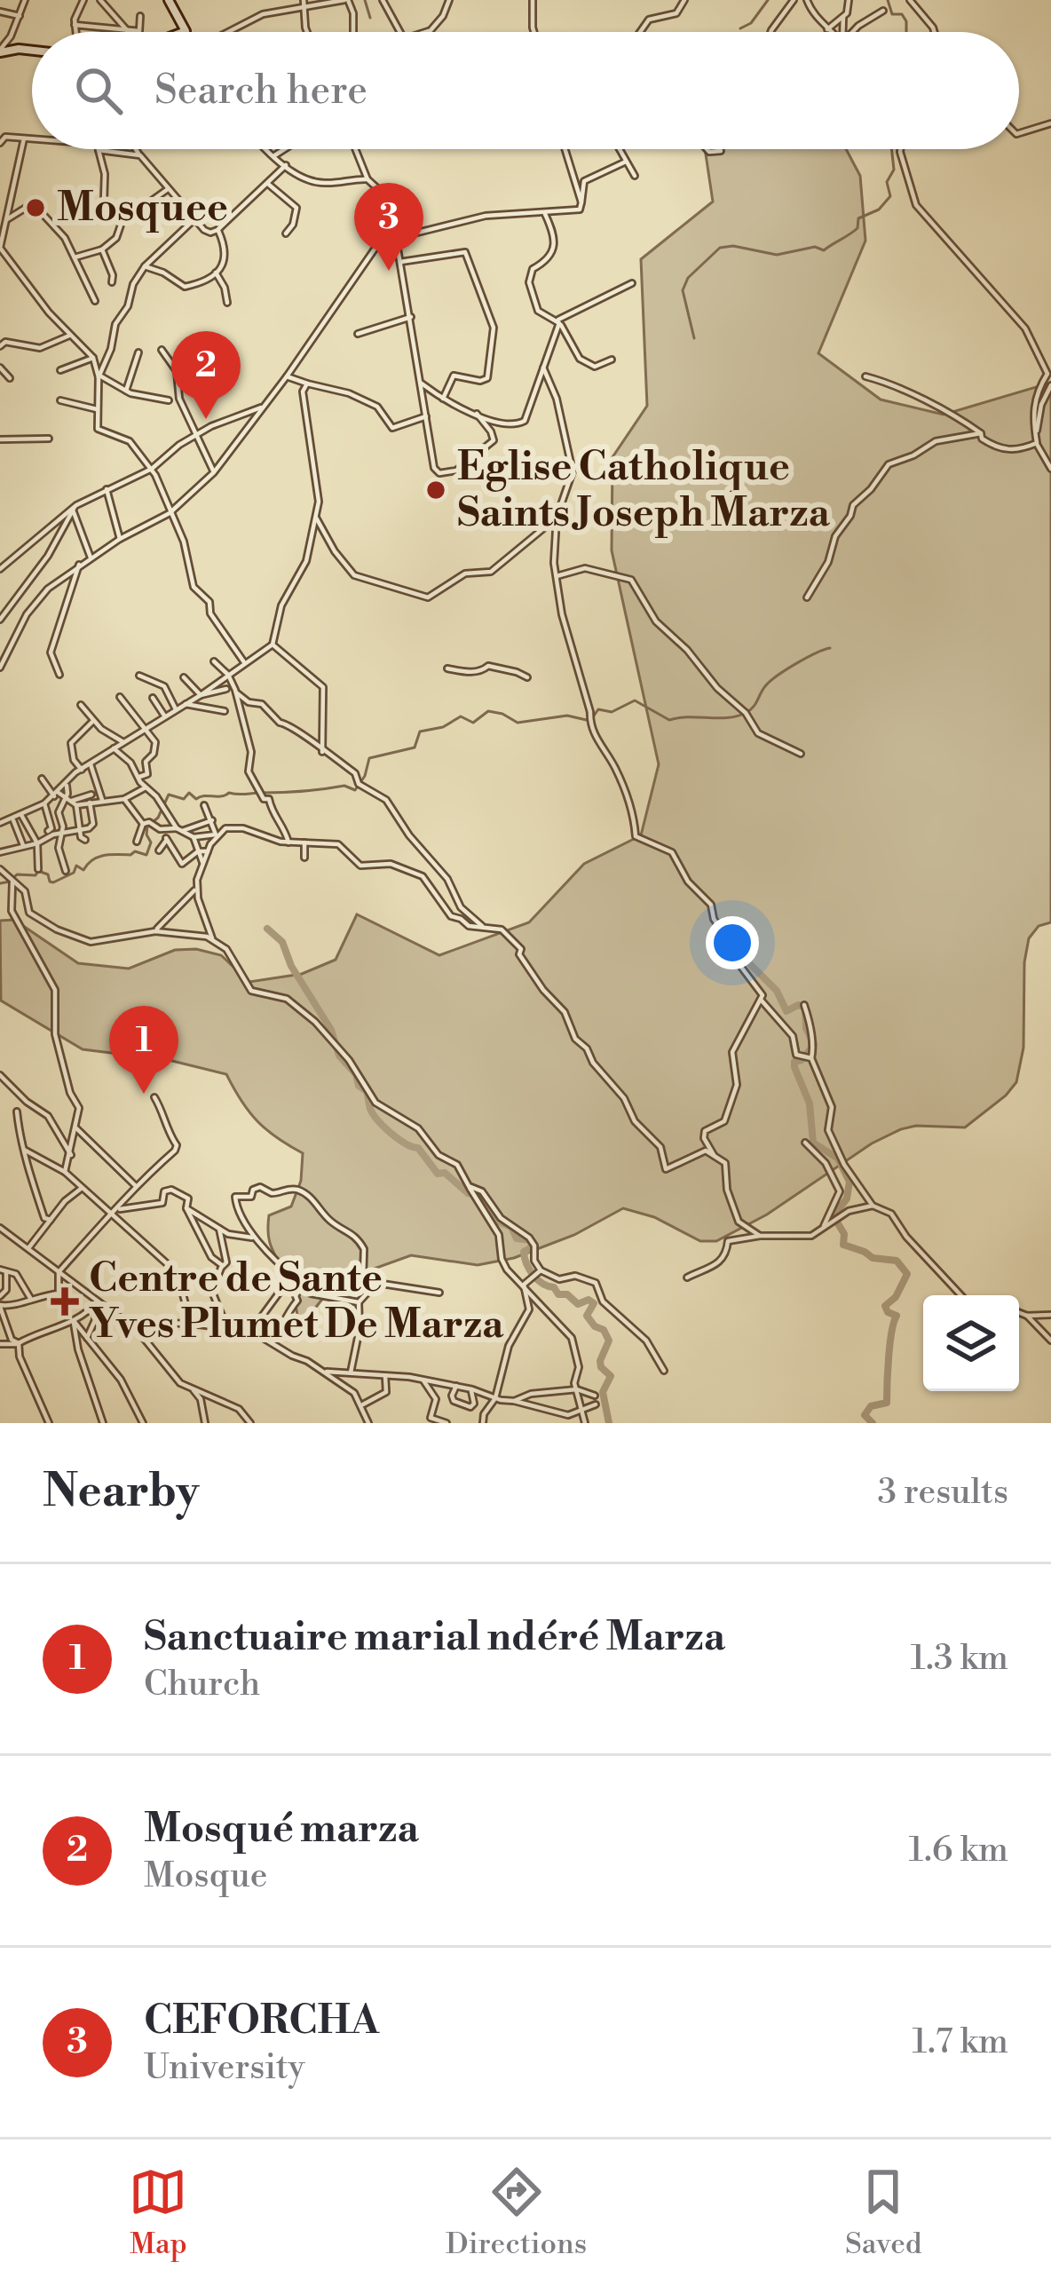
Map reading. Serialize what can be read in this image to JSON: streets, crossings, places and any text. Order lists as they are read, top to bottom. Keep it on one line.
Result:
{"places":{"other":["Mosquee","Eglise Catholique Saints Joseph Marza"],"health":["Centre de Sante Yves Plumet De Marza"]},"page":{"search":"Search here","pins":["3","2","1"],"heading":["Nearby","3 results"],"list":[{"mark":"1","name":"Sanctuaire marial ndéré Marza","note":"Church","value":"1.3 km"},{"mark":"2","name":"Mosqué marza","note":"Mosque","value":"1.6 km"},{"mark":"3","name":"CEFORCHA","note":"University","value":"1.7 km"}],"nav":["Map","Directions","Saved"]}}
